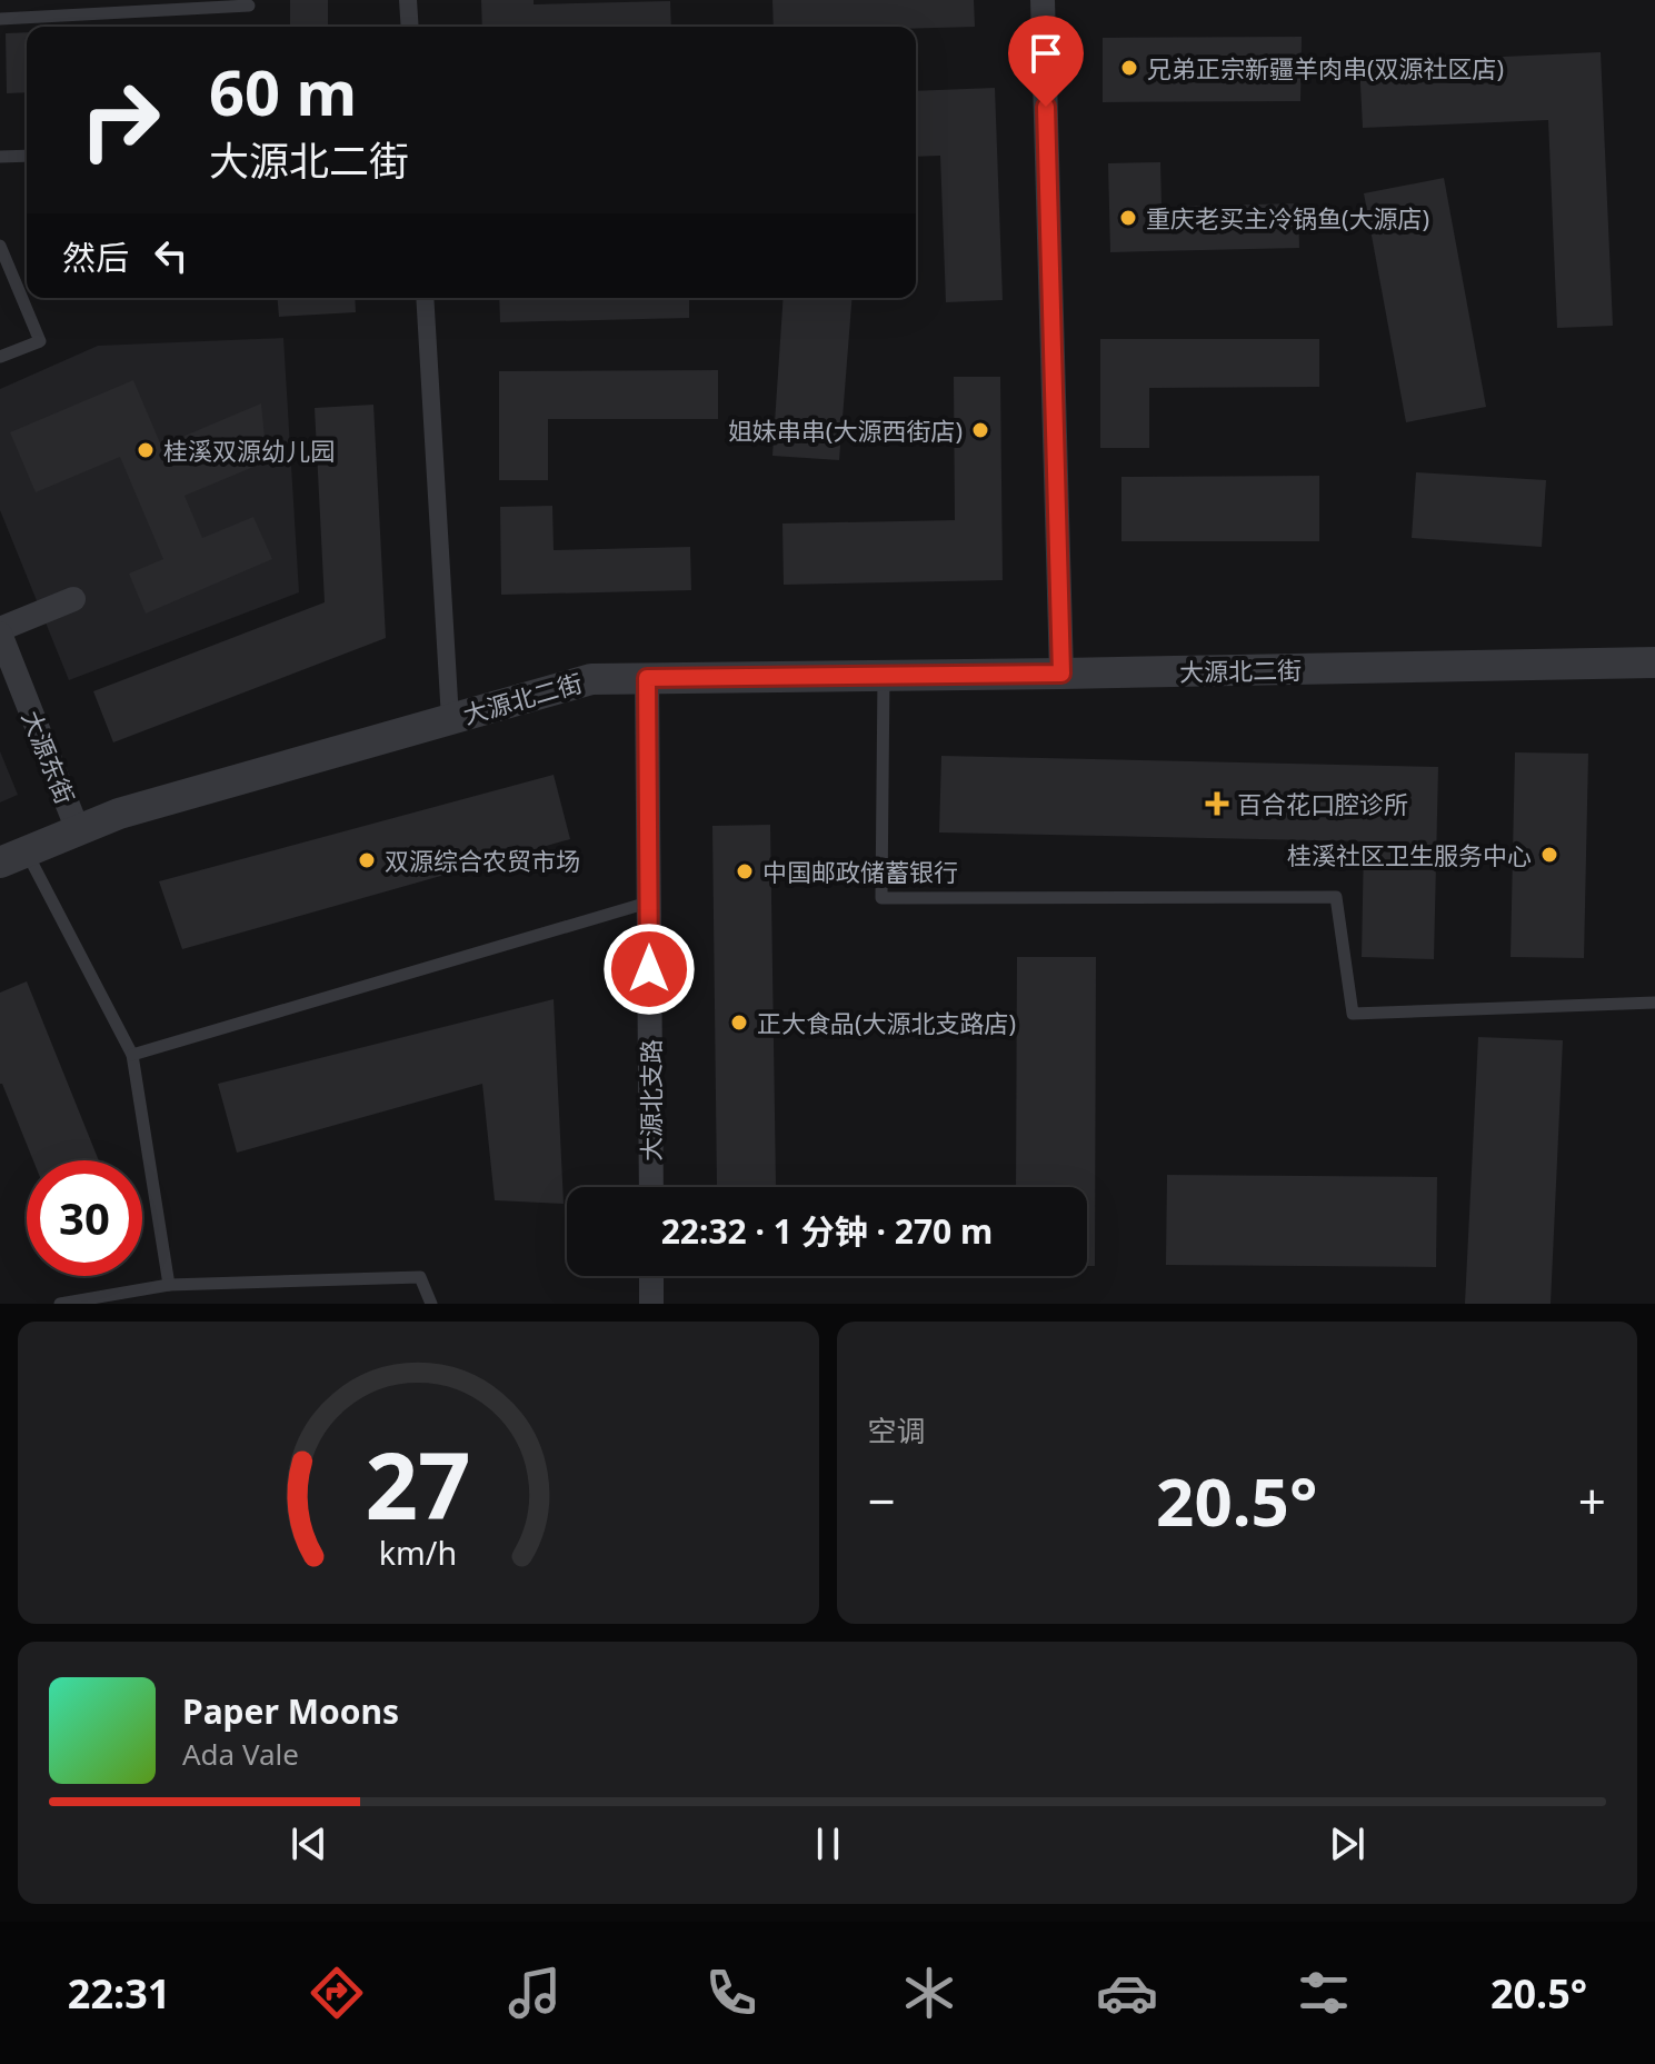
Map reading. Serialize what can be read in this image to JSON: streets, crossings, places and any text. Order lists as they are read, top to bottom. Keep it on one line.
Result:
{"streets":{"street":["大源北二街","大源东街","大源北支路"]},"crossings":[["大源北二街","大源东街"],["大源北二街","大源北支路"]],"places":{"other":["兄弟正宗新疆羊肉串(双源社区店)","重庆老买主冷锅鱼(大源店)","姐妹串串(大源西街店)","桂溪双源幼儿园","桂溪社区卫生服务中心","双源综合农贸市场","中国邮政储蓄银行","正大食品(大源北支路店)"],"health":["百合花口腔诊所"]},"page":{"turn":["60 m","大源北二街"],"then":"然后","limit":"30","trip":"22:32 · 1 分钟 · 270 m","tile":"空调","heat":["−","20.5°","+"],"song":["Paper Moons","Ada Vale"],"tabs":["22:31","20.5°"],"gauge":["27","km/h"]}}
